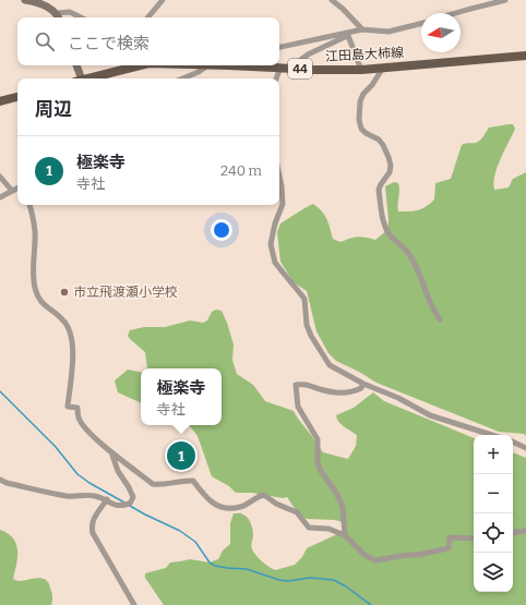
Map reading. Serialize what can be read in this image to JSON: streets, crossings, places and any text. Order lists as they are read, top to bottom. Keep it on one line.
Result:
{"streets":{"main road":["江田島大柿線","44"]},"places":["市立飛渡瀬小学校"],"north":"left","page":{"search":"ここで検索","heading":"周辺","list":[{"mark":"1","name":"極楽寺","note":"寺社","value":"240 m"}],"popup":["極楽寺","寺社"],"map_buttons":["+","−"],"pins":"1"}}
